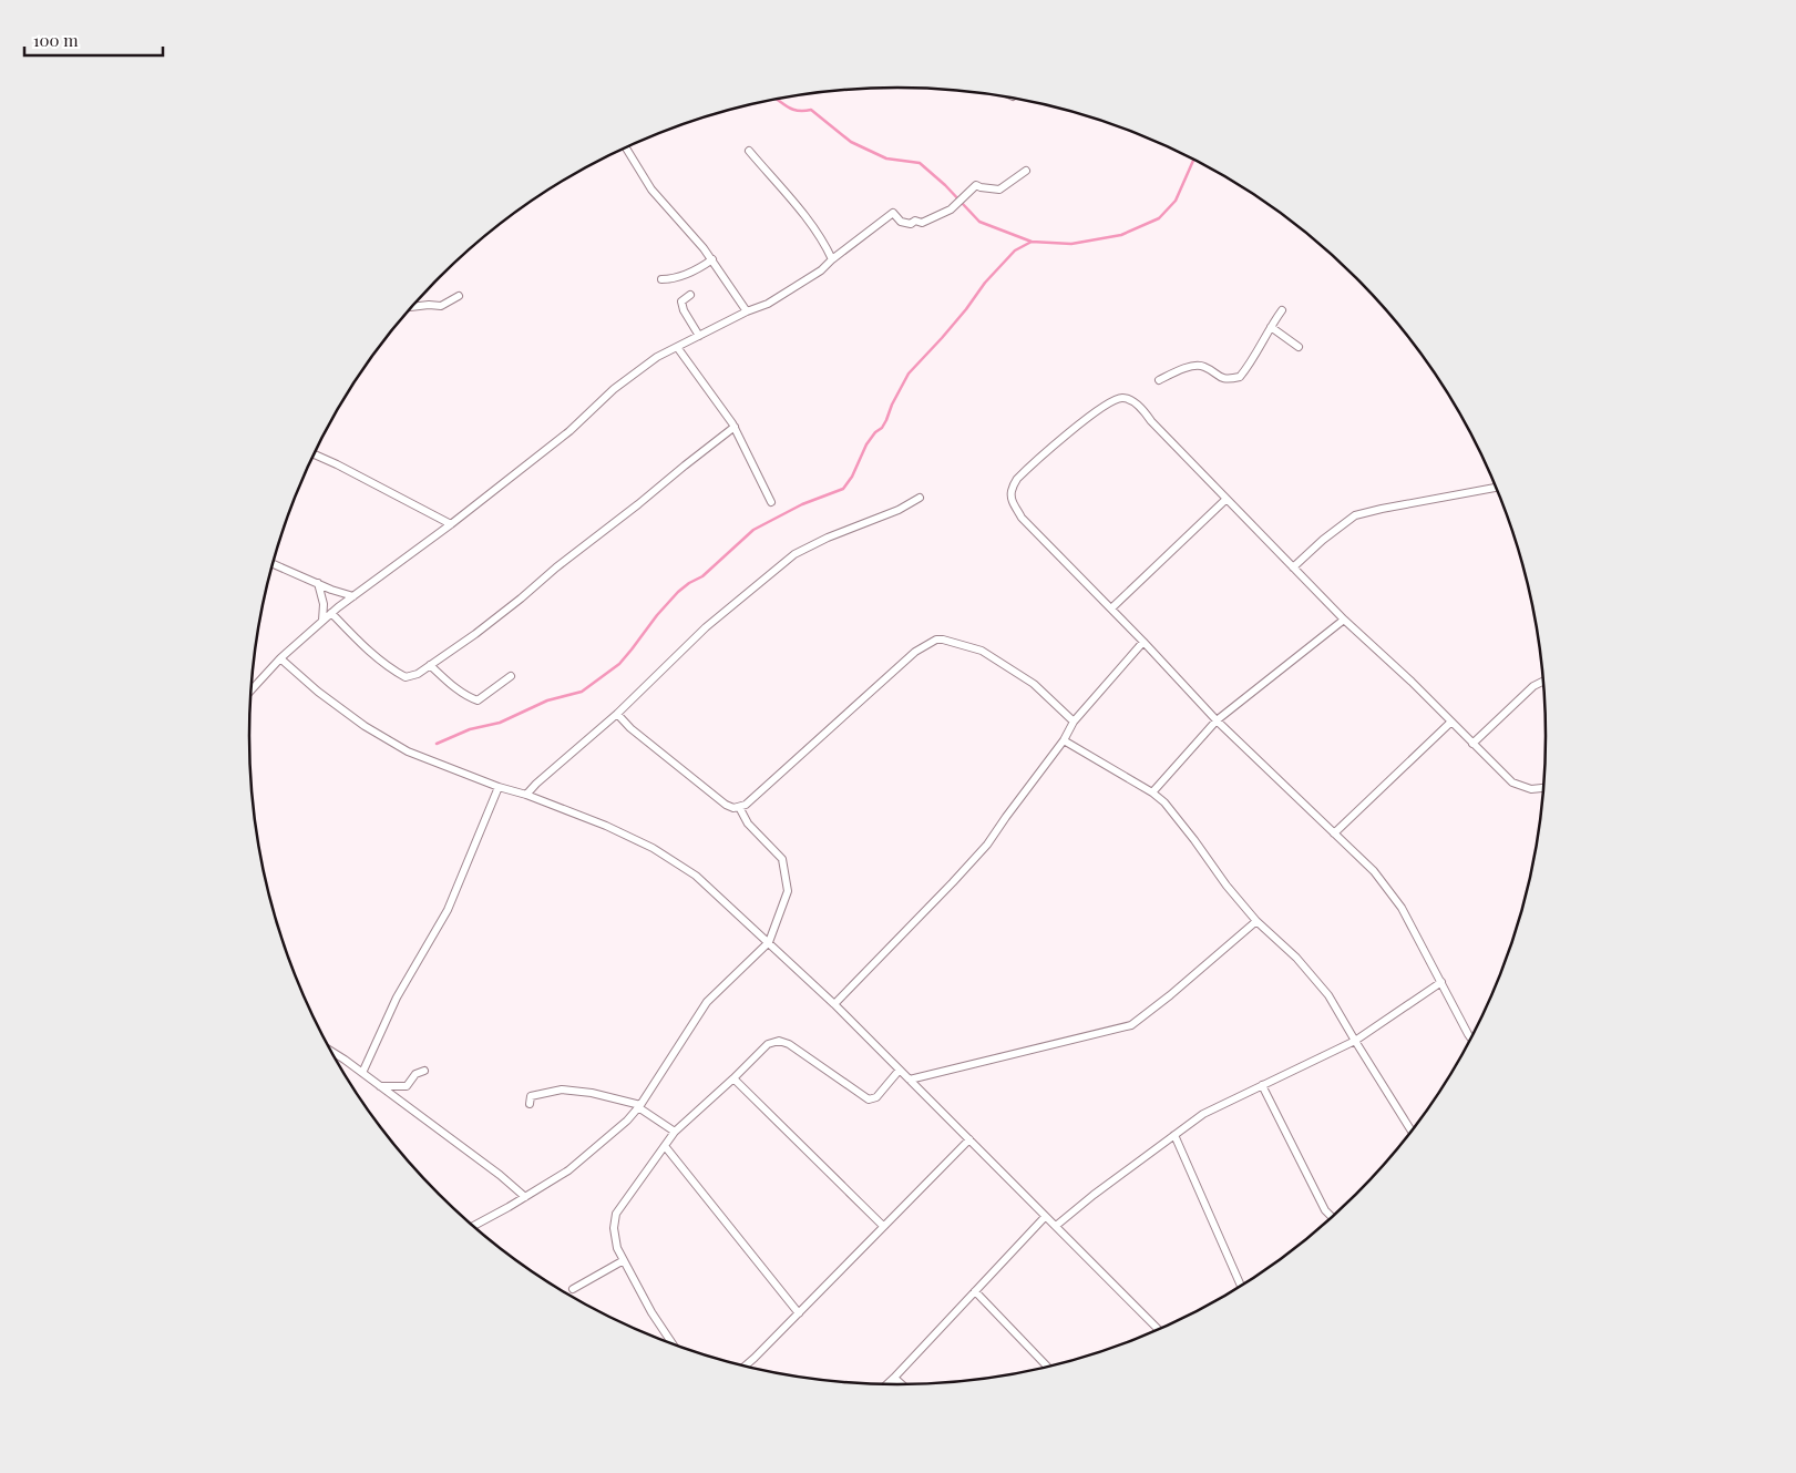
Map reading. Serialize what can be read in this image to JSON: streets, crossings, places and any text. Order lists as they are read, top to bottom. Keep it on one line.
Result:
{"scale_bar":"100 m"}
